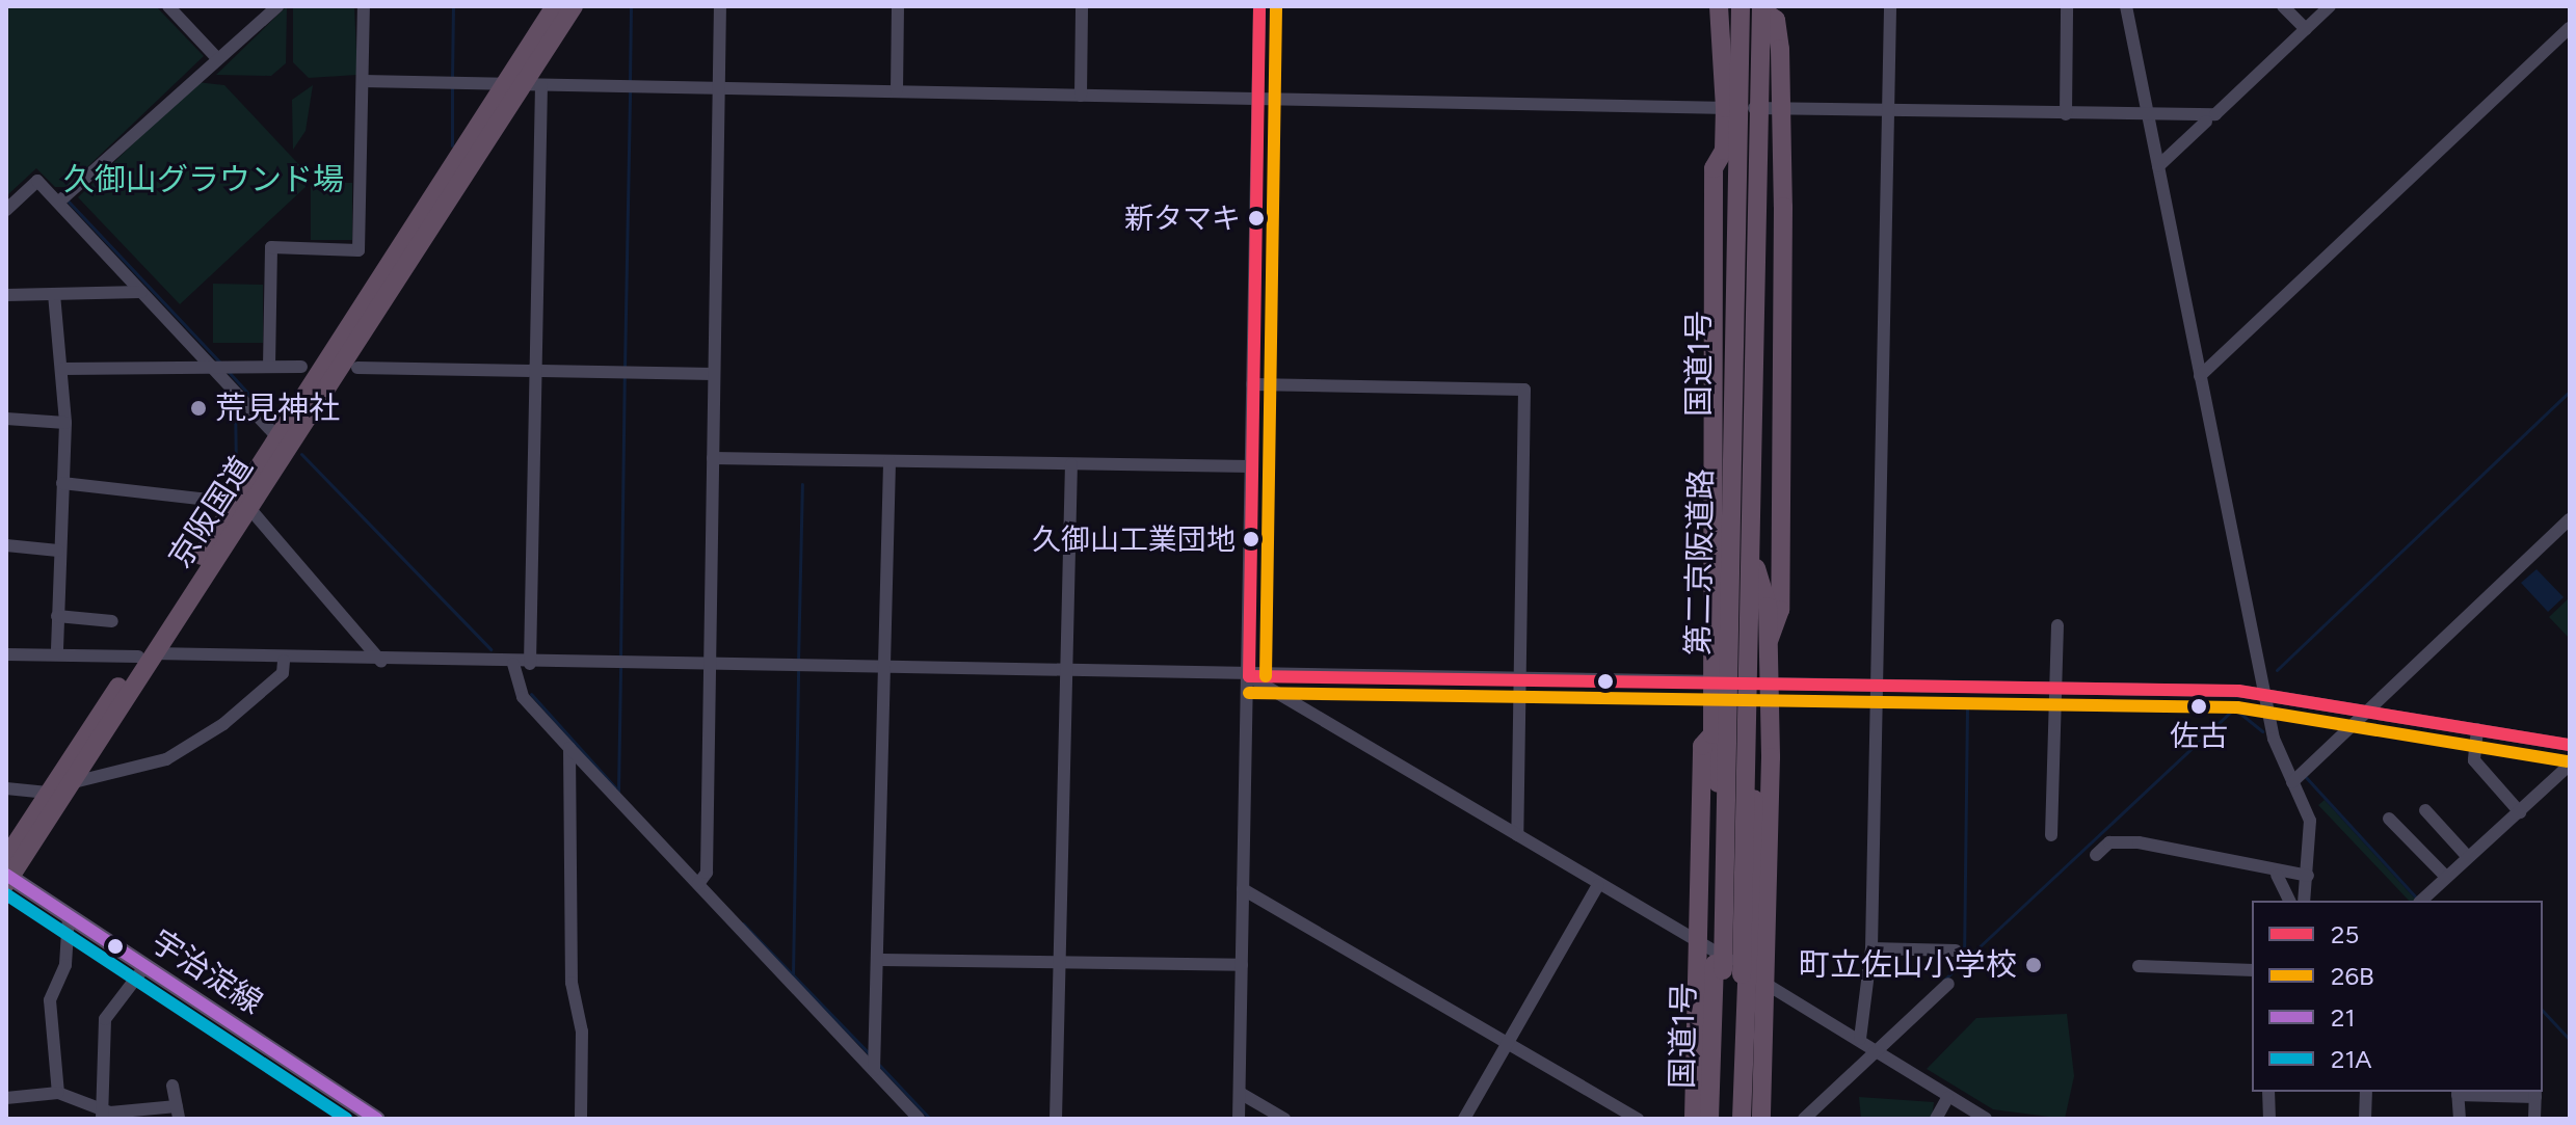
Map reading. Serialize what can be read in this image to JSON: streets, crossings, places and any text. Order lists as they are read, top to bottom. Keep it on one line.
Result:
{"streets":{"highway":["国道1号","京阪国道","第二京阪道路"],"main road":["宇治淀線"]},"crossings":[["国道1号","第二京阪道路"],["京阪国道","宇治淀線"]],"parks":["久御山グラウンド場"],"places":["新タマキ","荒見神社","久御山工業団地","佐古","町立佐山小学校"],"lines":["transit line 25","transit line 26B","transit line 21","transit line 21A"],"legend":["25","26B","21","21A"]}
